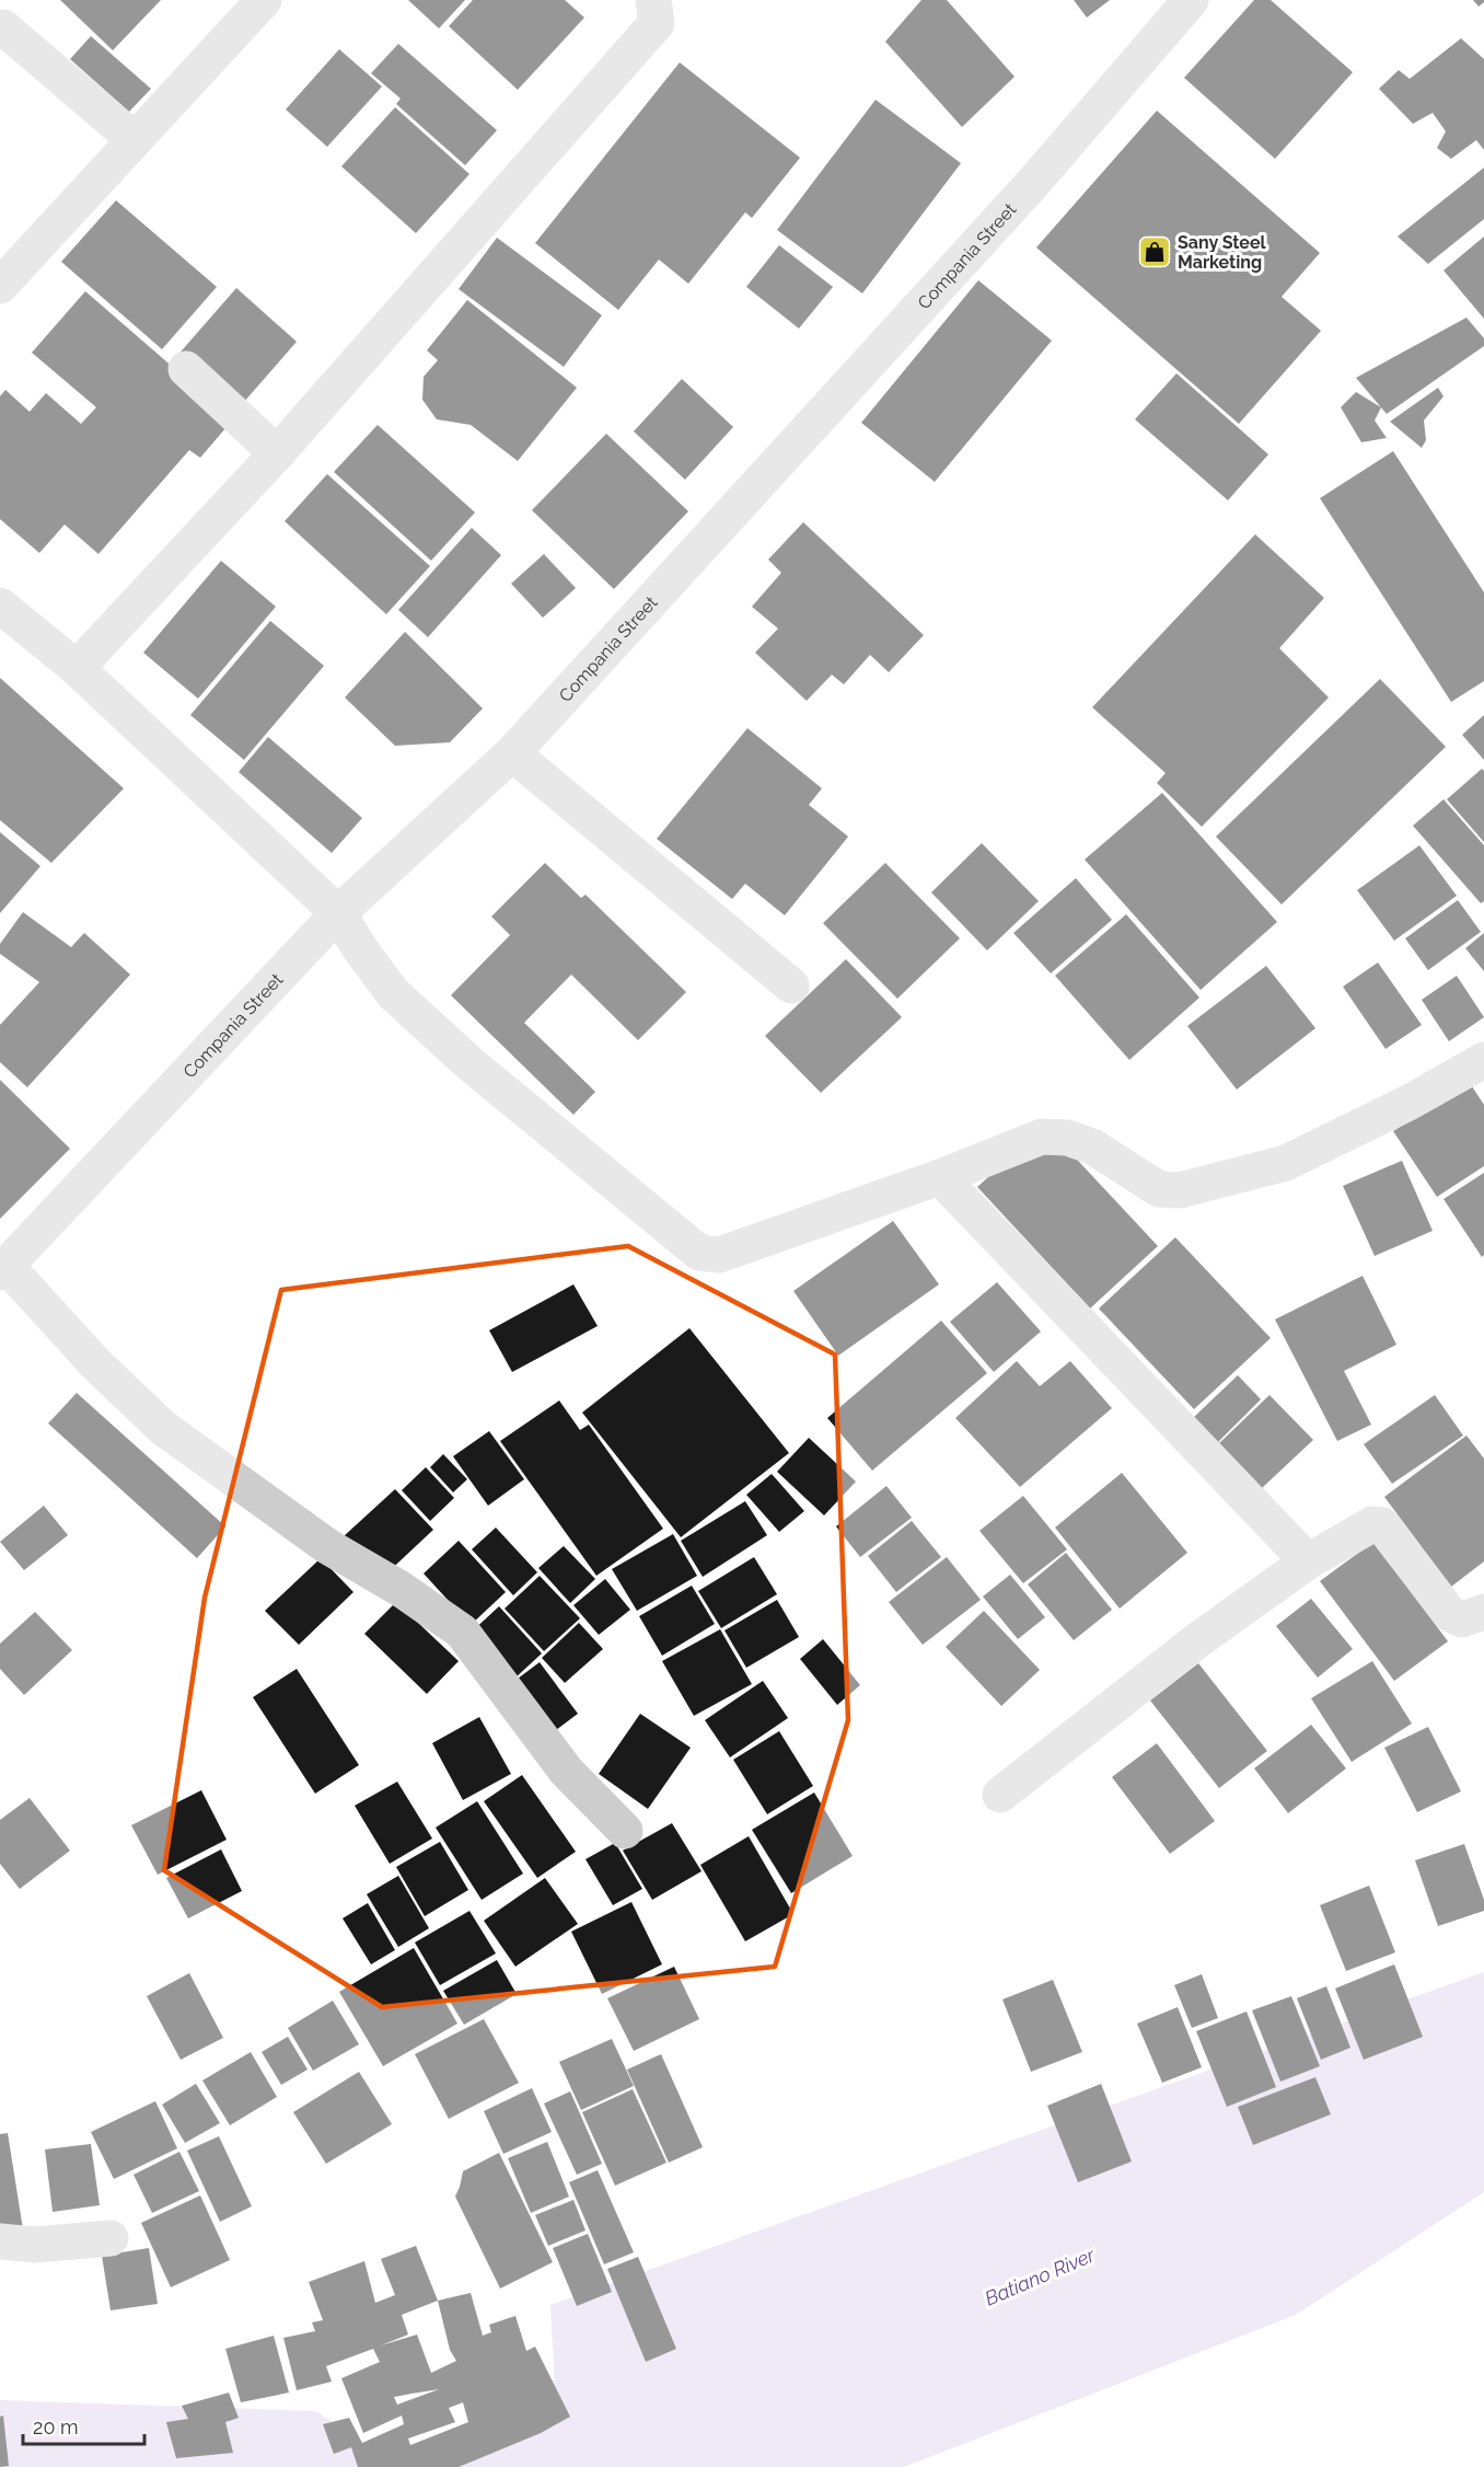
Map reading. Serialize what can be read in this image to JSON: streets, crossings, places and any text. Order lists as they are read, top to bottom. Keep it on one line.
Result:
{"streets":{"street":["Compania Street"]},"water":["Batiano River"],"places":{"shop":["Sany Steel Marketing"]},"scale_bar":"20 m"}
